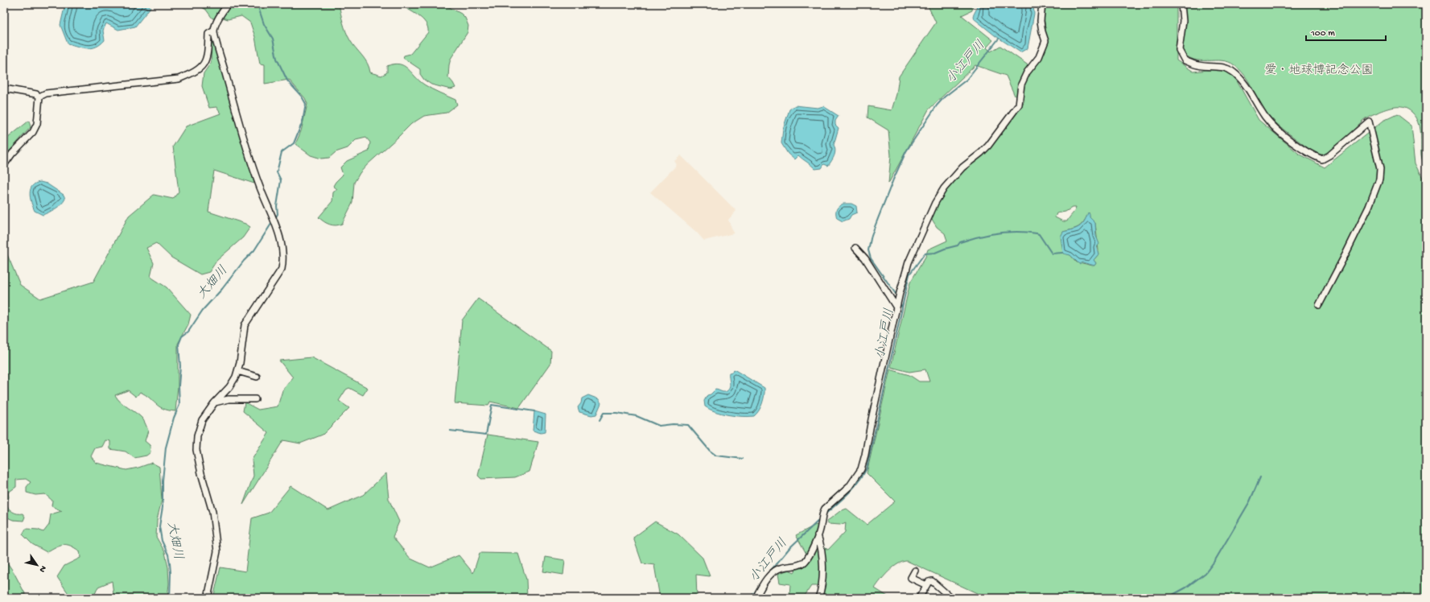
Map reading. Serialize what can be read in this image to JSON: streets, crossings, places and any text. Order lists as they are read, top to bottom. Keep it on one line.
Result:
{"water":["小江戸川","大畑川"],"parks":["愛・地球博記念公園"],"scale_bar":"100 m","north":"bottom right"}
